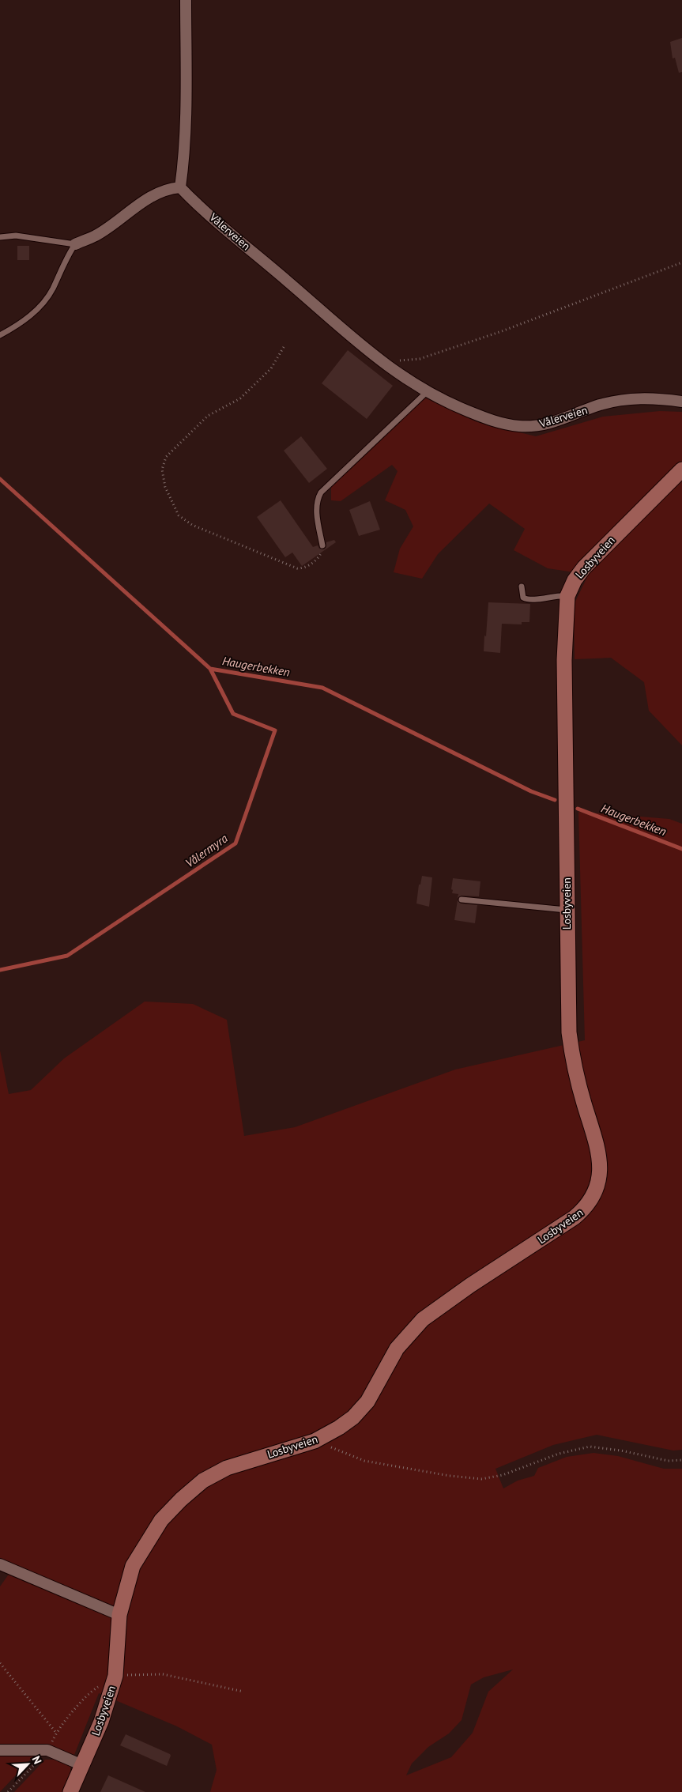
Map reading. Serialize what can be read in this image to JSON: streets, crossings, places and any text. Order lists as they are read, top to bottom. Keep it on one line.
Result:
{"streets":{"main road":["Losbyveien"],"street":["Vålerveien"]},"water":["Haugerbekken","Vålermyra"],"north":"top right"}
